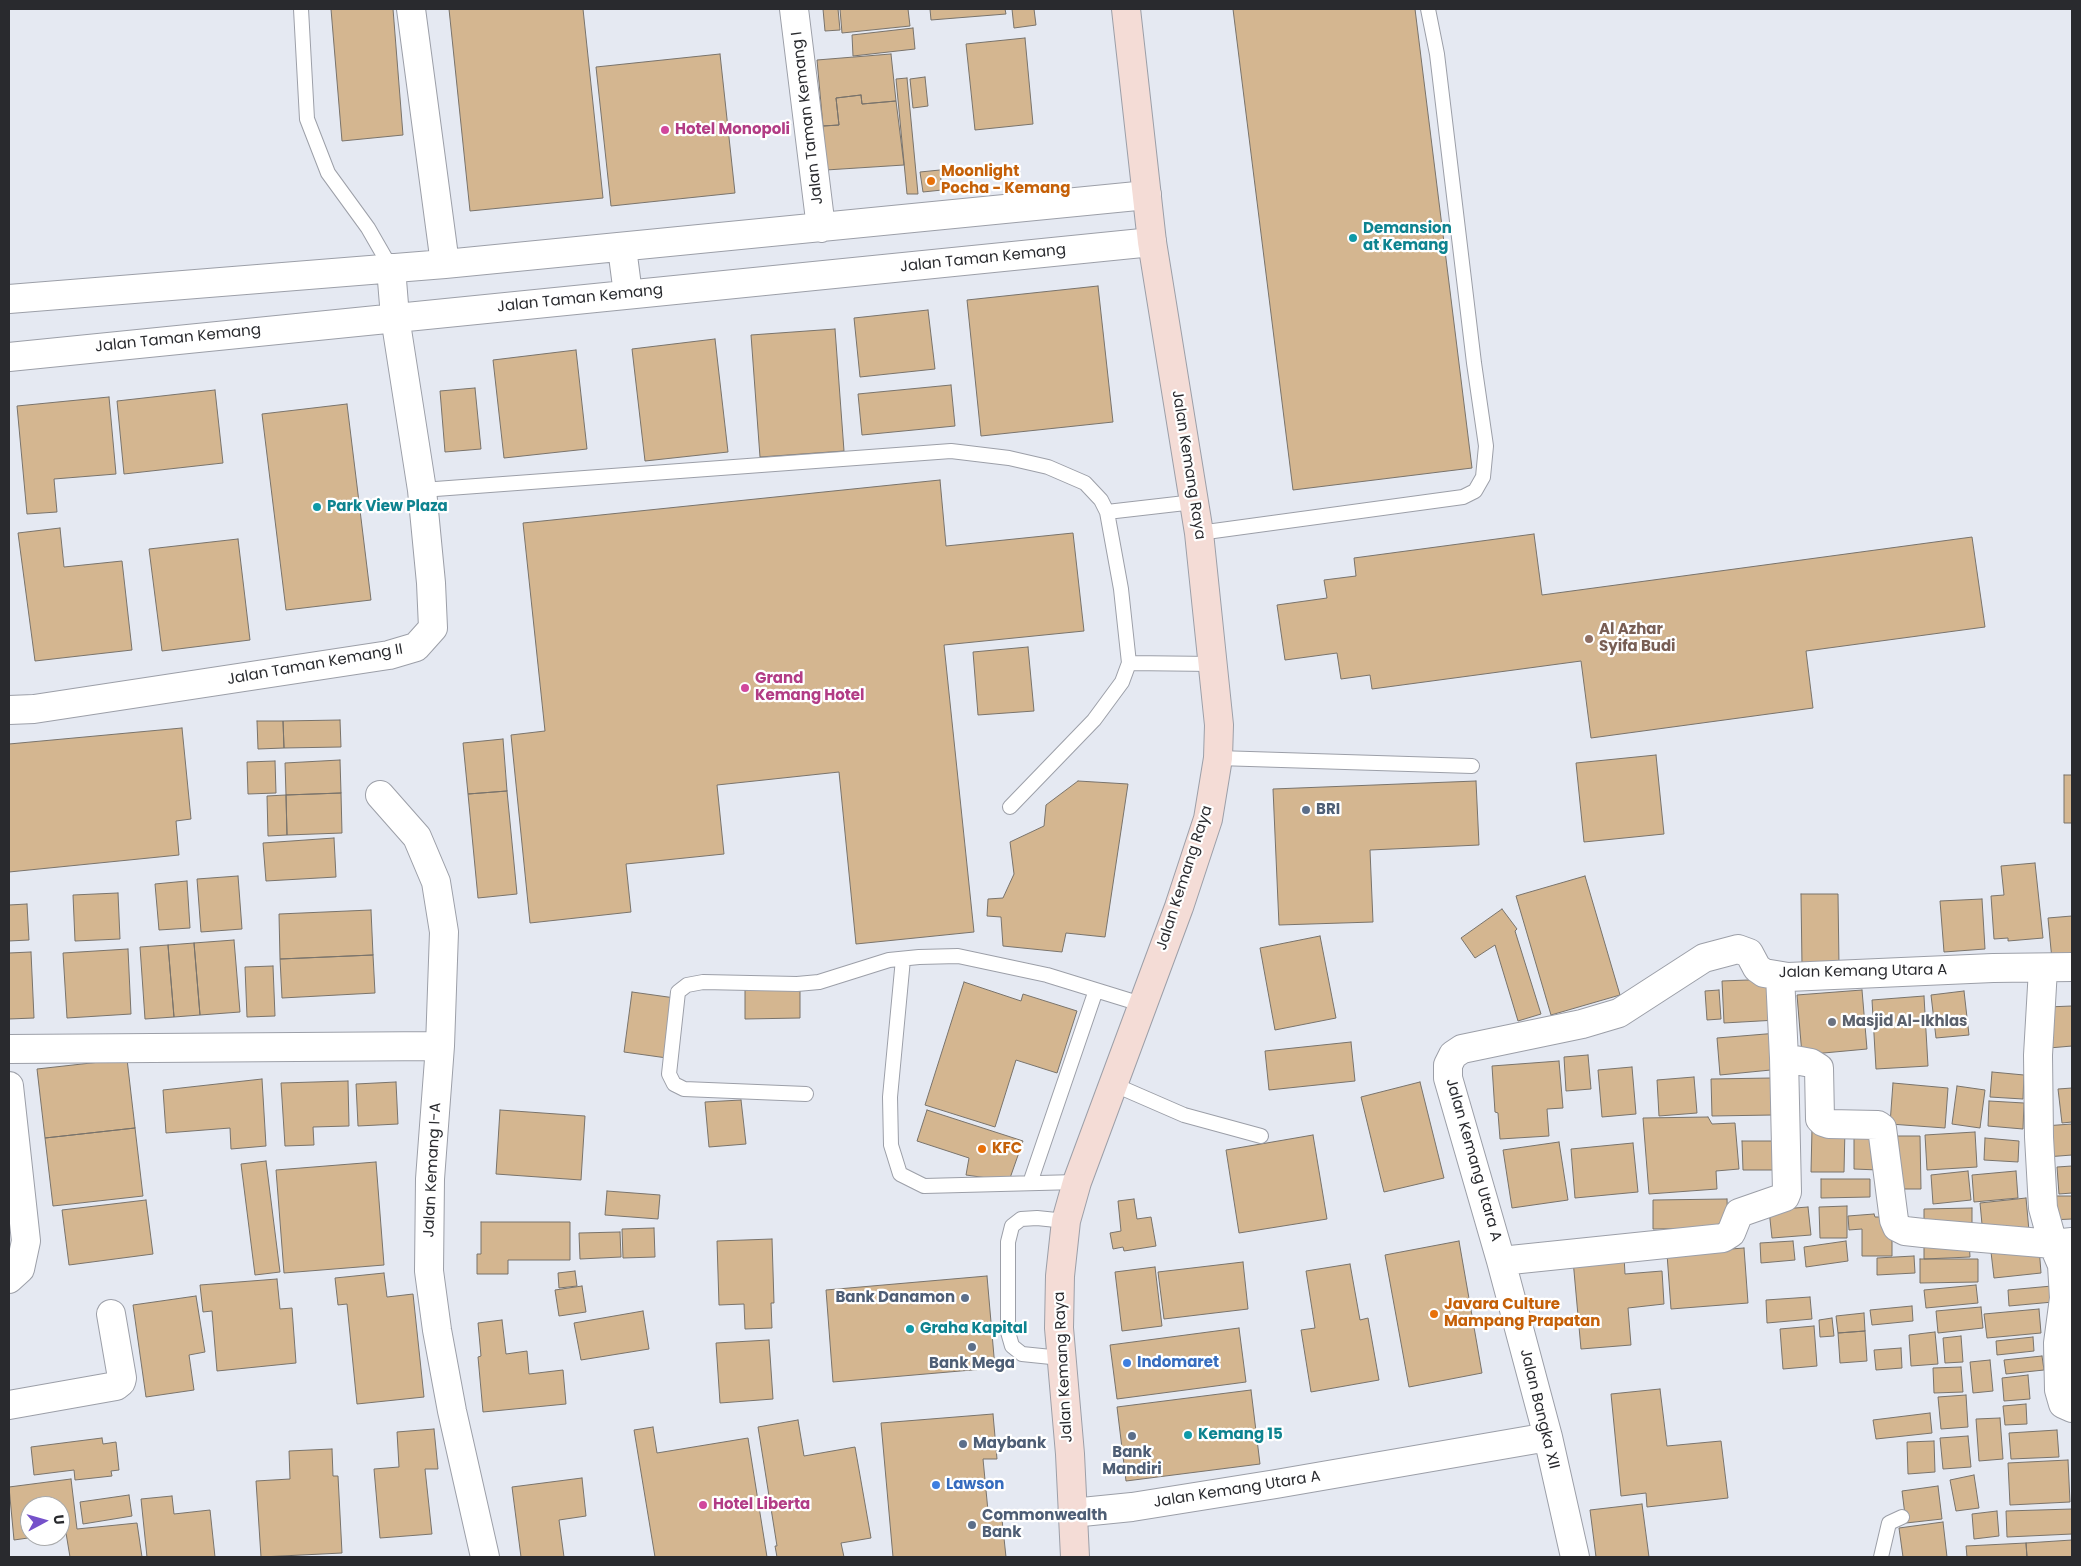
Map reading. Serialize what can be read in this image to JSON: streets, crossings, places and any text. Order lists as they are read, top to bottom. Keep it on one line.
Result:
{"streets":{"street":["Jalan Taman Kemang I","Jalan Taman Kemang","Jalan Kemang Raya","Jalan Taman Kemang II","Jalan Kemang Utara A","Jalan Kemang I-A","Jalan Bangka XII"]},"crossings":[["Jalan Taman Kemang","Jalan Kemang Raya"],["Jalan Taman Kemang","Jalan Taman Kemang II"],["Jalan Kemang Raya","Jalan Kemang Utara A"],["Jalan Kemang Utara A","Jalan Bangka XII"]],"places":["Hotel Monopoli","Moonlight Pocha - Kemang","Demansion at Kemang","Park View Plaza","Al Azhar Syifa Budi","Grand Kemang Hotel","BRI","Masjid Al-Ikhlas","KFC","Bank Danamon","Javara Culture Mampang Prapatan","Graha Kapital","Bank Mega","Indomaret","Kemang 15","Bank Mandiri","Maybank","Lawson","Hotel Liberta","Commonwealth Bank"],"north":"right"}
